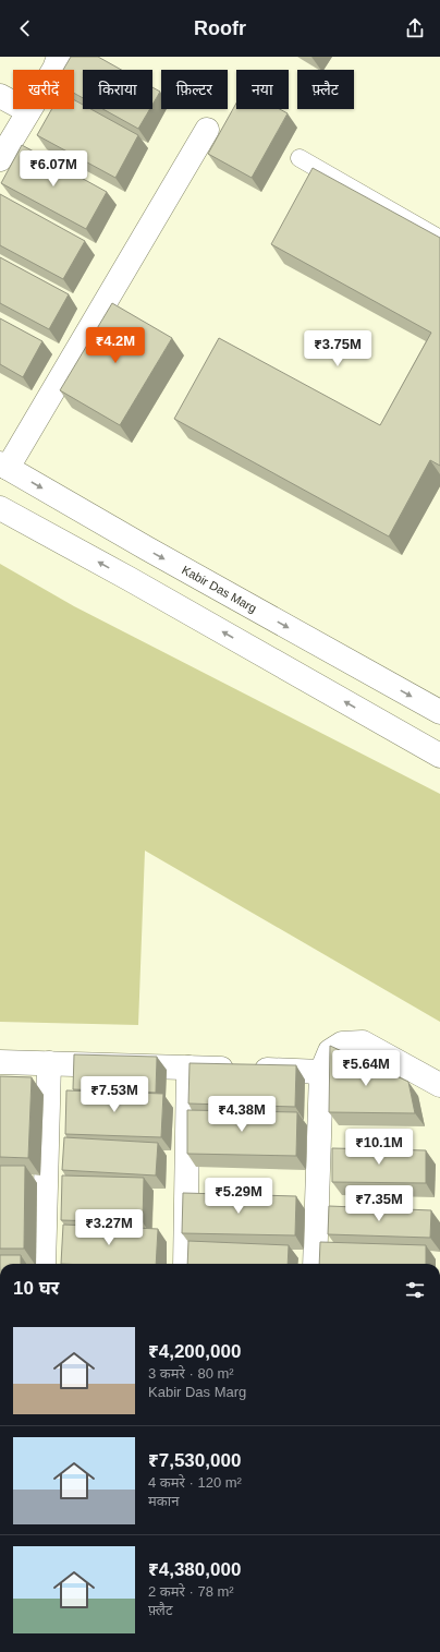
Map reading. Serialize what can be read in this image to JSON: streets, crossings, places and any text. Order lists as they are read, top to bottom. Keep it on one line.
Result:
{"streets":{"street":["Kabir Das Marg"]},"page":{"header":"Roofr","chip":["खरीदें","किराया","फ़िल्टर","नया","फ़्लैट"],"price":["₹6.07M","₹4.2M","₹3.75M","₹5.64M","₹7.53M","₹4.38M","₹10.1M","₹5.29M","₹7.35M","₹3.27M"],"heading":"10 घर","list":[{"name":"₹4,200,000","note":"3 कमरे · 80 m² · Kabir Das Marg"},{"name":"₹7,530,000","note":"4 कमरे · 120 m² · मकान"},{"name":"₹4,380,000","note":"2 कमरे · 78 m² · फ़्लैट"}]}}
